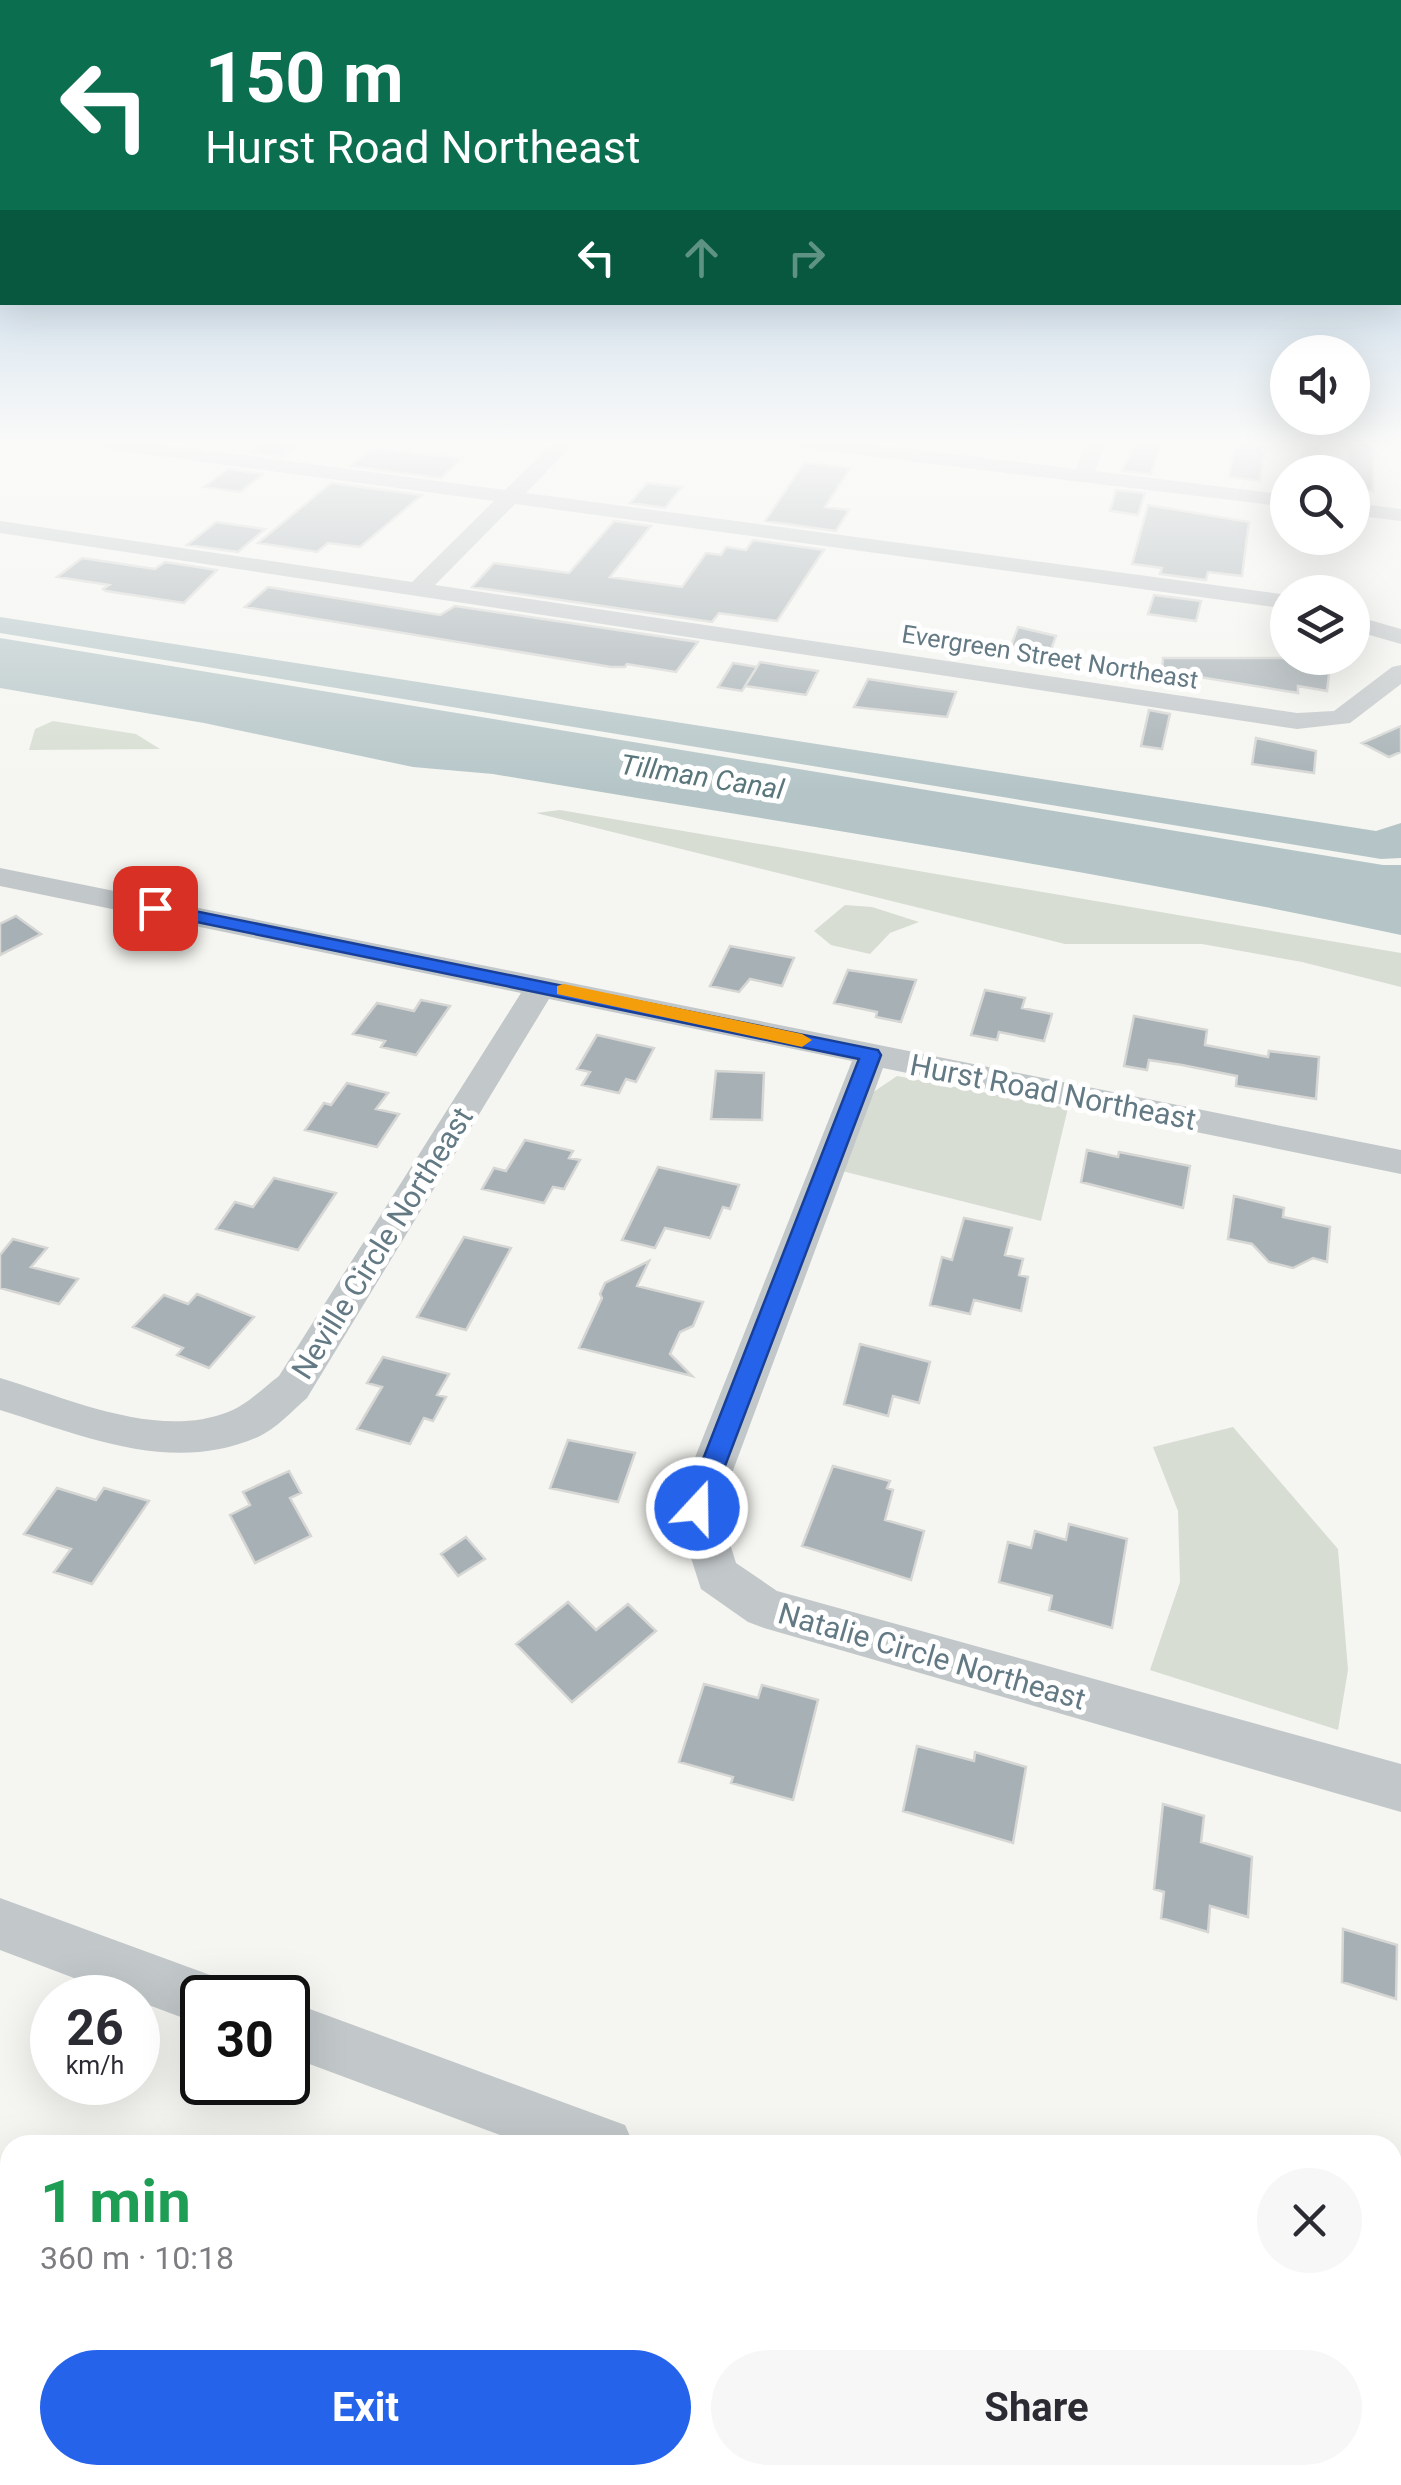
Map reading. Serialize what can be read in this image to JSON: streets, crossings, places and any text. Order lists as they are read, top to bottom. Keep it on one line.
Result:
{"streets":{"street":["Evergreen Street Northeast","Hurst Road Northeast","Neville Circle Northeast","Natalie Circle Northeast"]},"crossings":[["Hurst Road Northeast","Neville Circle Northeast"],["Hurst Road Northeast","Natalie Circle Northeast"]],"water":["Tillman Canal"],"page":{"turn":["150 m","Hurst Road Northeast"],"speed":"26 km/h","limit":"30","heading":["1 min","360 m · 10:18"],"buttons":["Exit","Share"]}}
